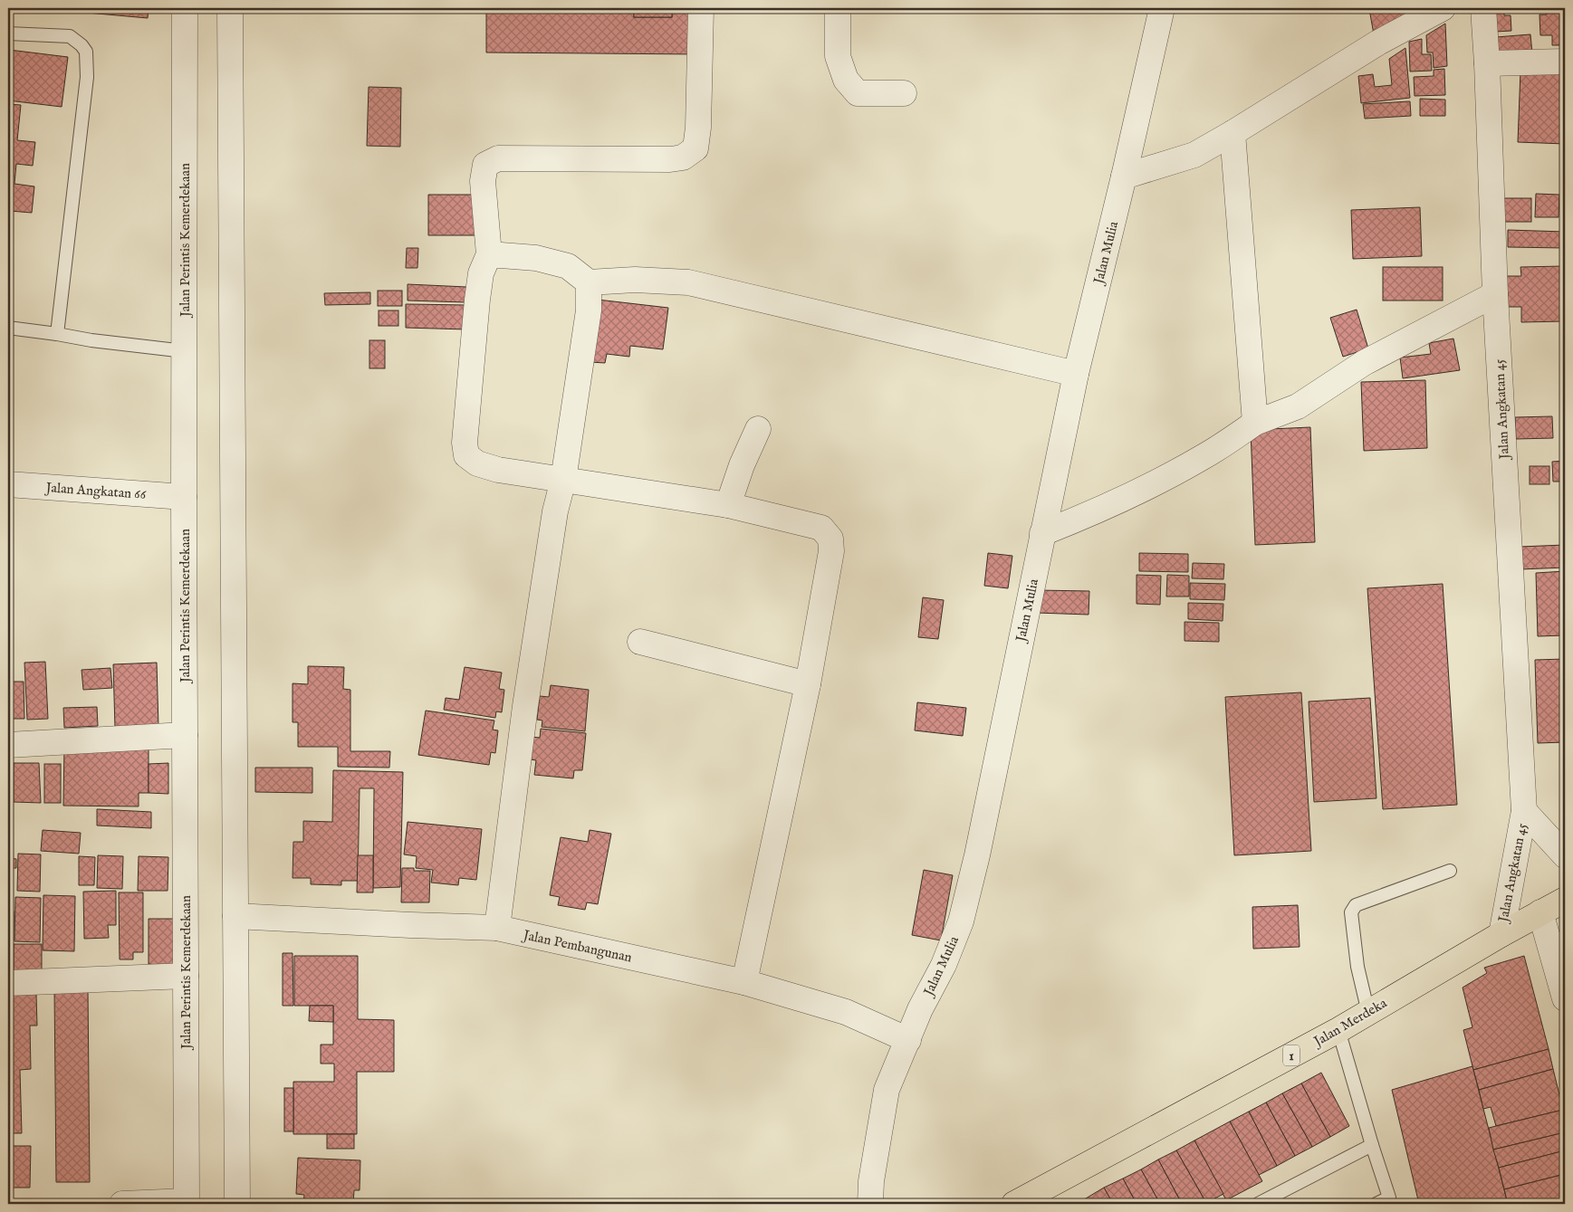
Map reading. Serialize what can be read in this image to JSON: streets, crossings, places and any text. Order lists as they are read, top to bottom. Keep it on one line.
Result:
{"streets":{"highway":["Jalan Merdeka","1"],"street":["Jalan Perintis Kemerdekaan","Jalan Mulia","Jalan Angkatan 45","Jalan Angkatan 66","Jalan Pembangunan"]},"crossings":[["Jalan Perintis Kemerdekaan","Jalan Angkatan 66"],["Jalan Mulia","Jalan Pembangunan"],["Jalan Angkatan 45","Jalan Merdeka"]]}
